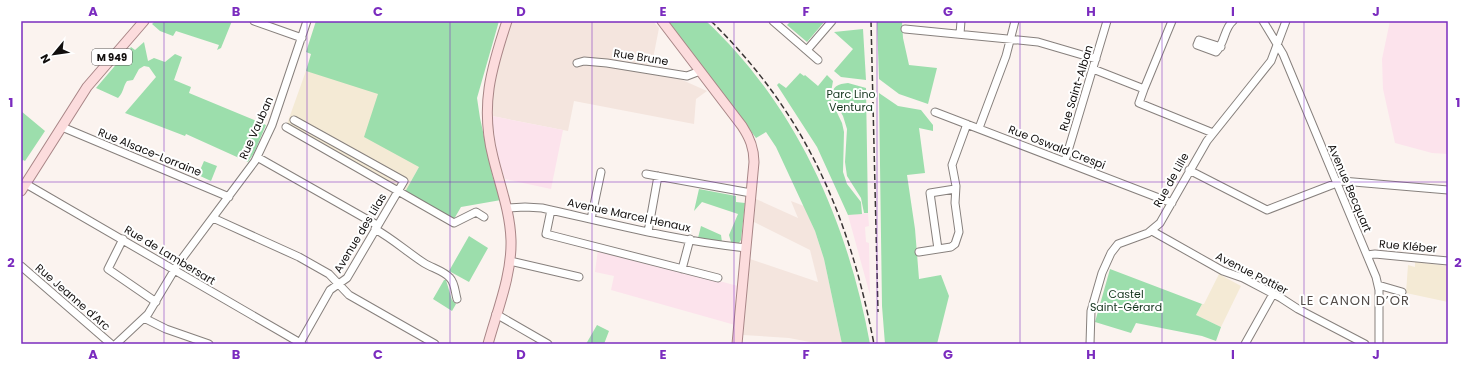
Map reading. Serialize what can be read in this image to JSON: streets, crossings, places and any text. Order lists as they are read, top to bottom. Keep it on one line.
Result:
{"streets":{"main road":["M 949"],"street":["Rue Brune","Rue Saint-Alban","Rue Vauban","Rue Oswald Crespi","Rue Alsace-Lorraine","Rue de Lille","Avenue Becquart","Avenue Marcel Henaux","Avenue des Lilas","Rue Kléber","Rue de Lambersart","Avenue Pottier","Rue Jeanne d'Arc"]},"crossings":[["M 949","Rue Alsace-Lorraine"],["M 949","Rue de Lambersart"],["Rue Saint-Alban","Rue Oswald Crespi"],["Rue Vauban","Rue Alsace-Lorraine"],["Rue Vauban","Rue de Lambersart"],["Rue Oswald Crespi","Rue de Lille"],["Rue de Lille","Avenue Becquart"],["Rue de Lille","Avenue Pottier"],["Avenue Becquart","Rue Kléber"],["Avenue des Lilas","Rue de Lambersart"]],"districts":["LE CANON D’OR"],"parks":["Parc Lino Ventura","Castel Saint-Gérard"],"north":"bottom left","grid":{"columns":["A","B","C","D","E","F","G","H","I","J"],"rows":["1","2"]}}
